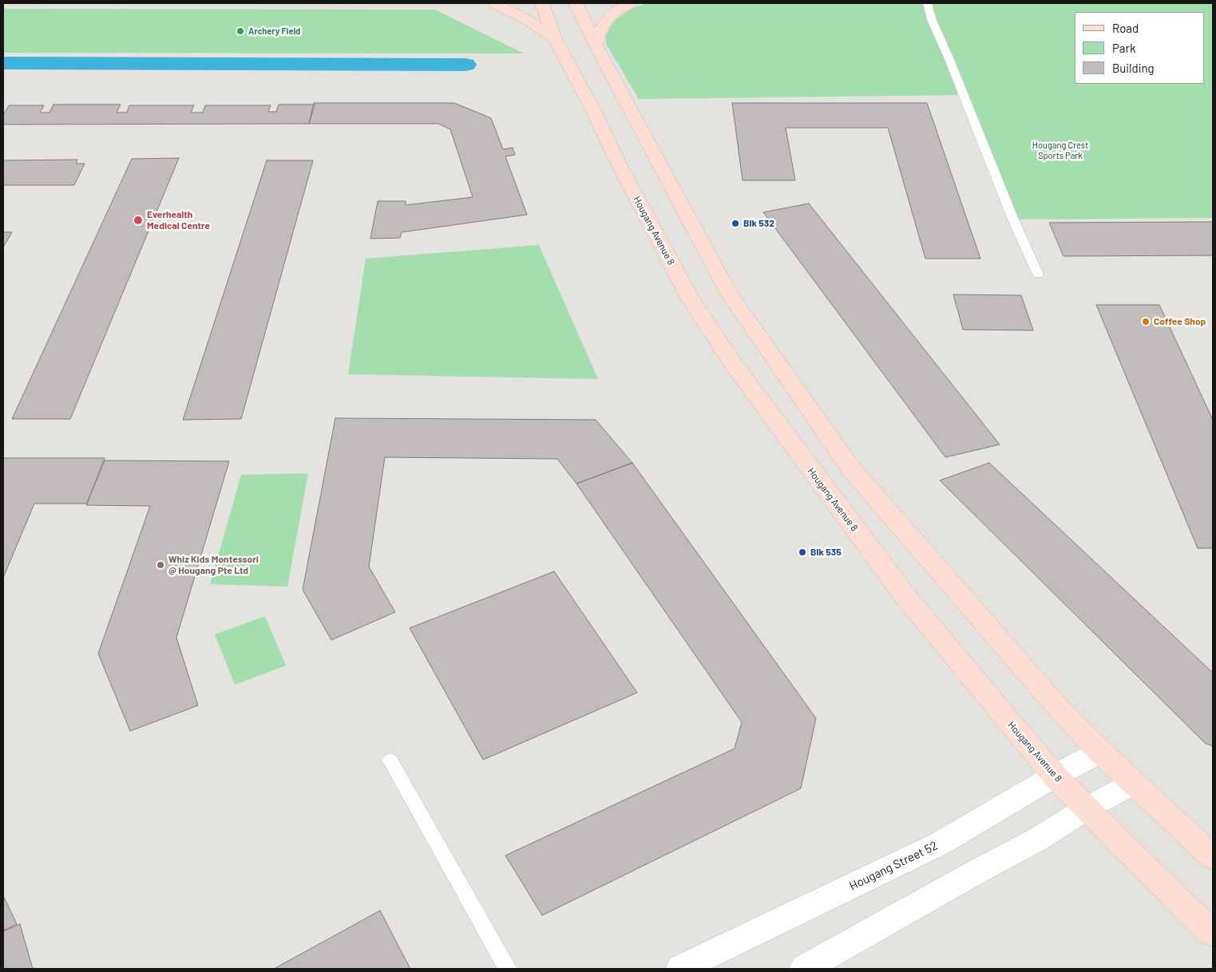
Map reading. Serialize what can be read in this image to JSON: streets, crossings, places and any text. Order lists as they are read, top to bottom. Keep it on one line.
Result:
{"streets":{"main road":["Hougang Avenue 8"],"street":["Hougang Street 52"]},"crossings":[["Hougang Avenue 8","Hougang Street 52"]],"parks":["Hougang Crest Sports Park"],"places":["Archery Field","Everhealth Medical Centre","Blk 532","Coffee Shop","Blk 535","Whiz Kids Montessori @ Hougang Pte Ltd"],"legend":["Road","Park","Building"]}
